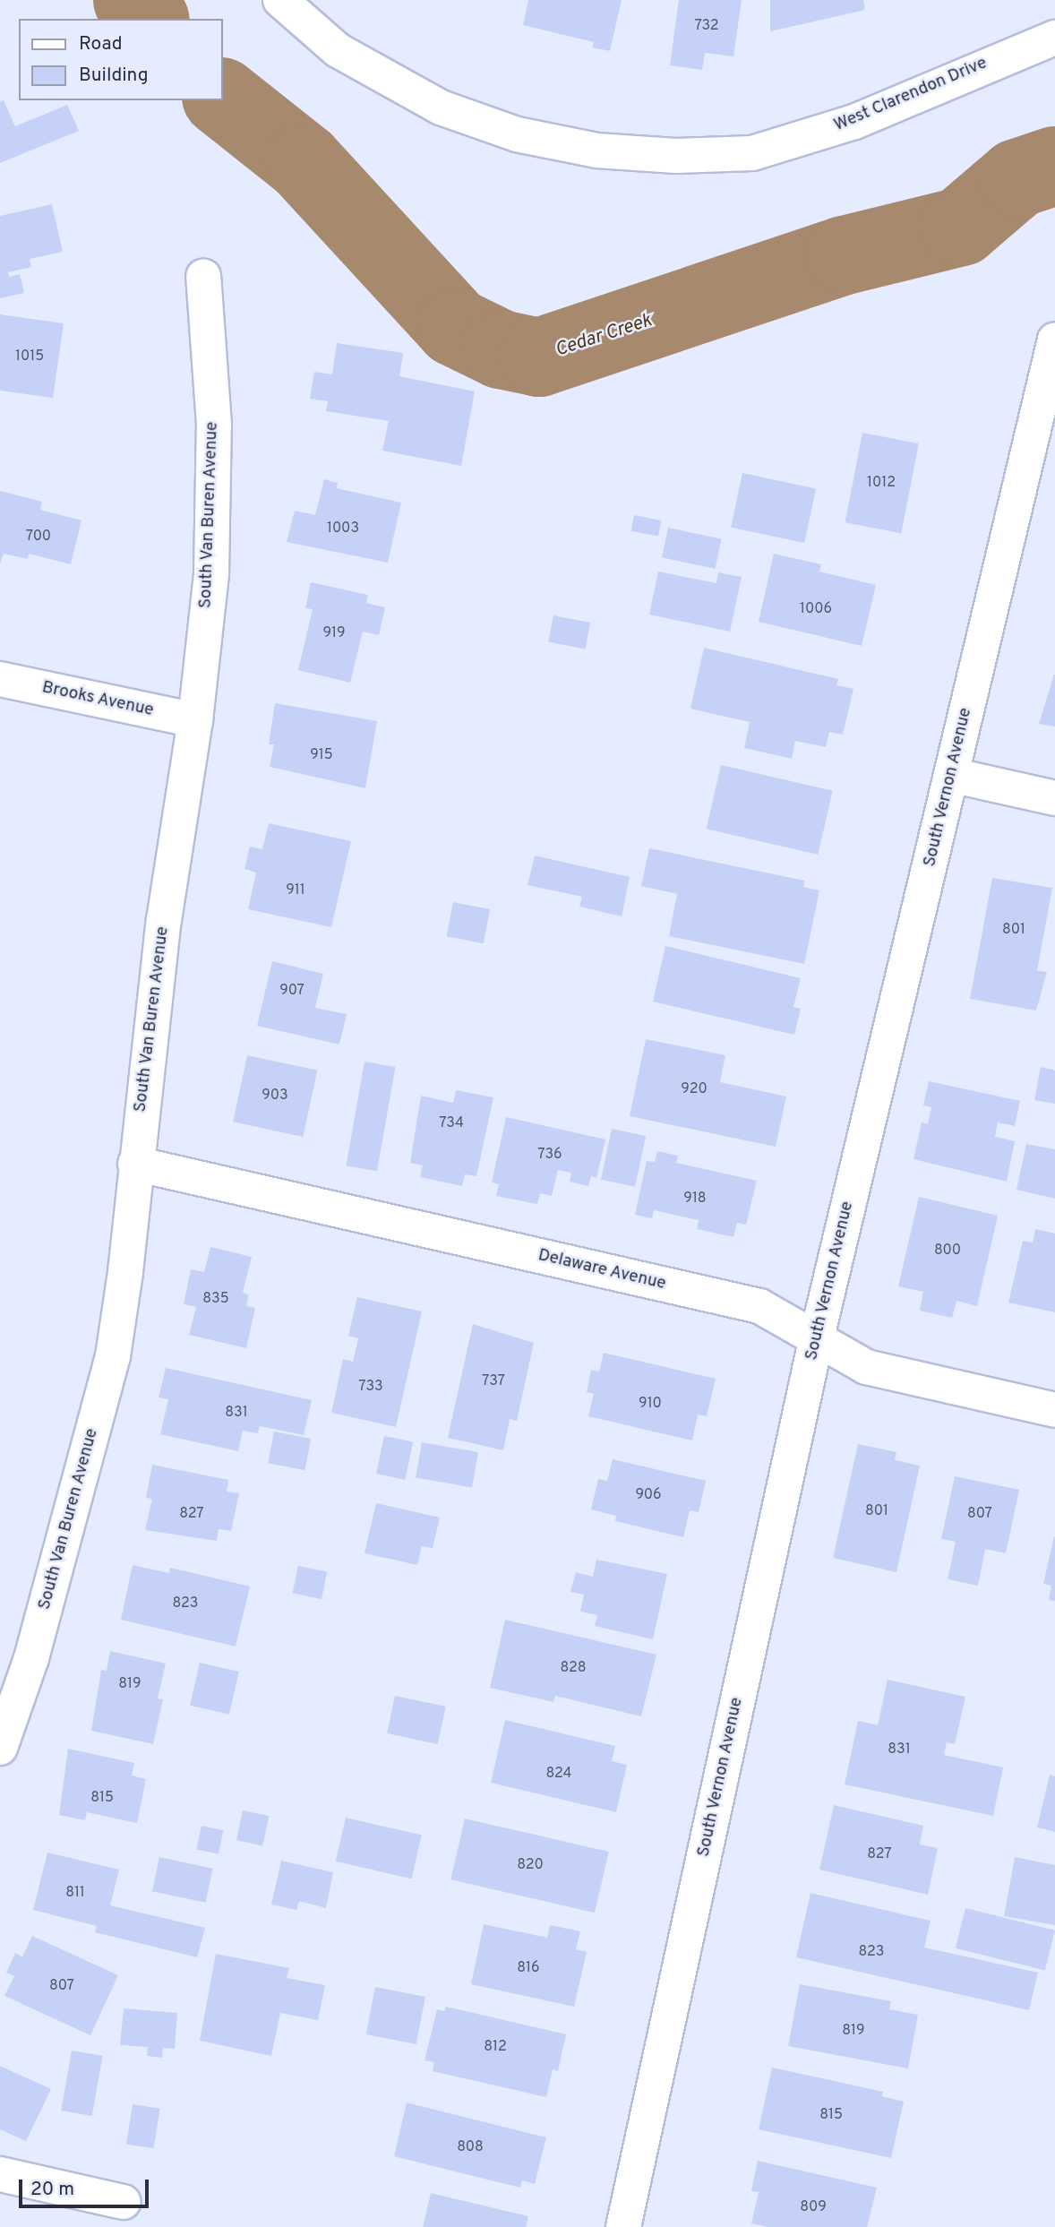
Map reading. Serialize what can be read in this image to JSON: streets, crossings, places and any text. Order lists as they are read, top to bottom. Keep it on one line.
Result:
{"streets":{"street":["West Clarendon Drive","South Van Buren Avenue","Brooks Avenue","South Vernon Avenue","Delaware Avenue"]},"crossings":[["South Van Buren Avenue","Brooks Avenue"],["South Van Buren Avenue","Delaware Avenue"],["South Vernon Avenue","Delaware Avenue"]],"water":["Cedar Creek"],"house_numbers":["732","1015","1012","1003","700","1006","919","915","911","801","907","920","903","734","736","918","800","835","737","733","910","831","906","801","827","807","823","828","819","831","824","815","827","820","811","823","816","807","819","812","815","808","809"],"legend":["Road","Building"],"scale_bar":"20 m"}
